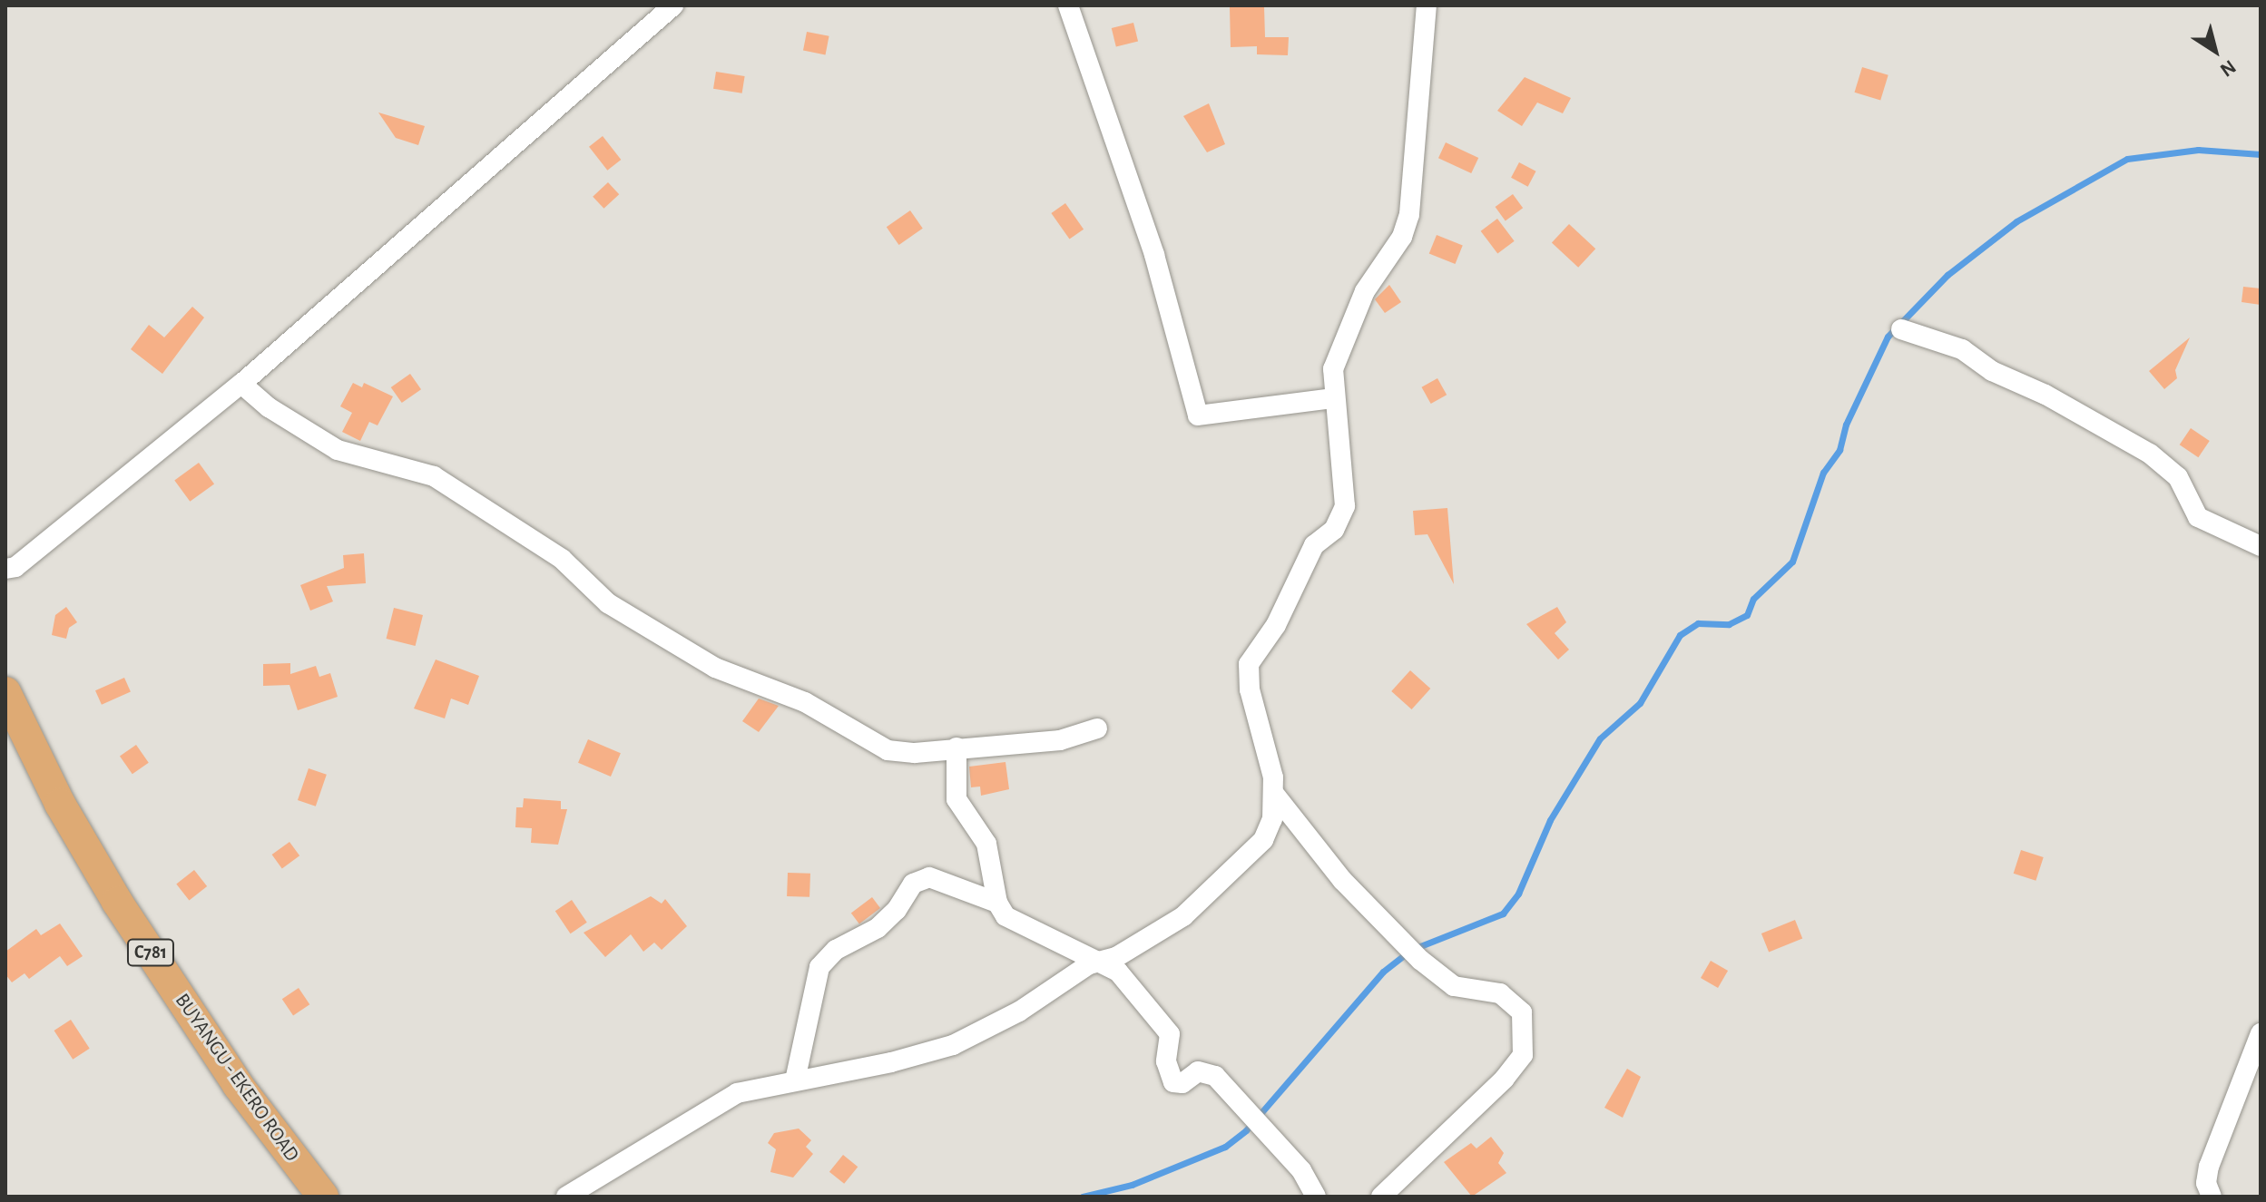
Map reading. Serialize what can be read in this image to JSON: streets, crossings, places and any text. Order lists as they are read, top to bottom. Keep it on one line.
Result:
{"streets":{"main road":["C781","BUYANGU - EKERO ROAD"]},"north":"bottom right"}
